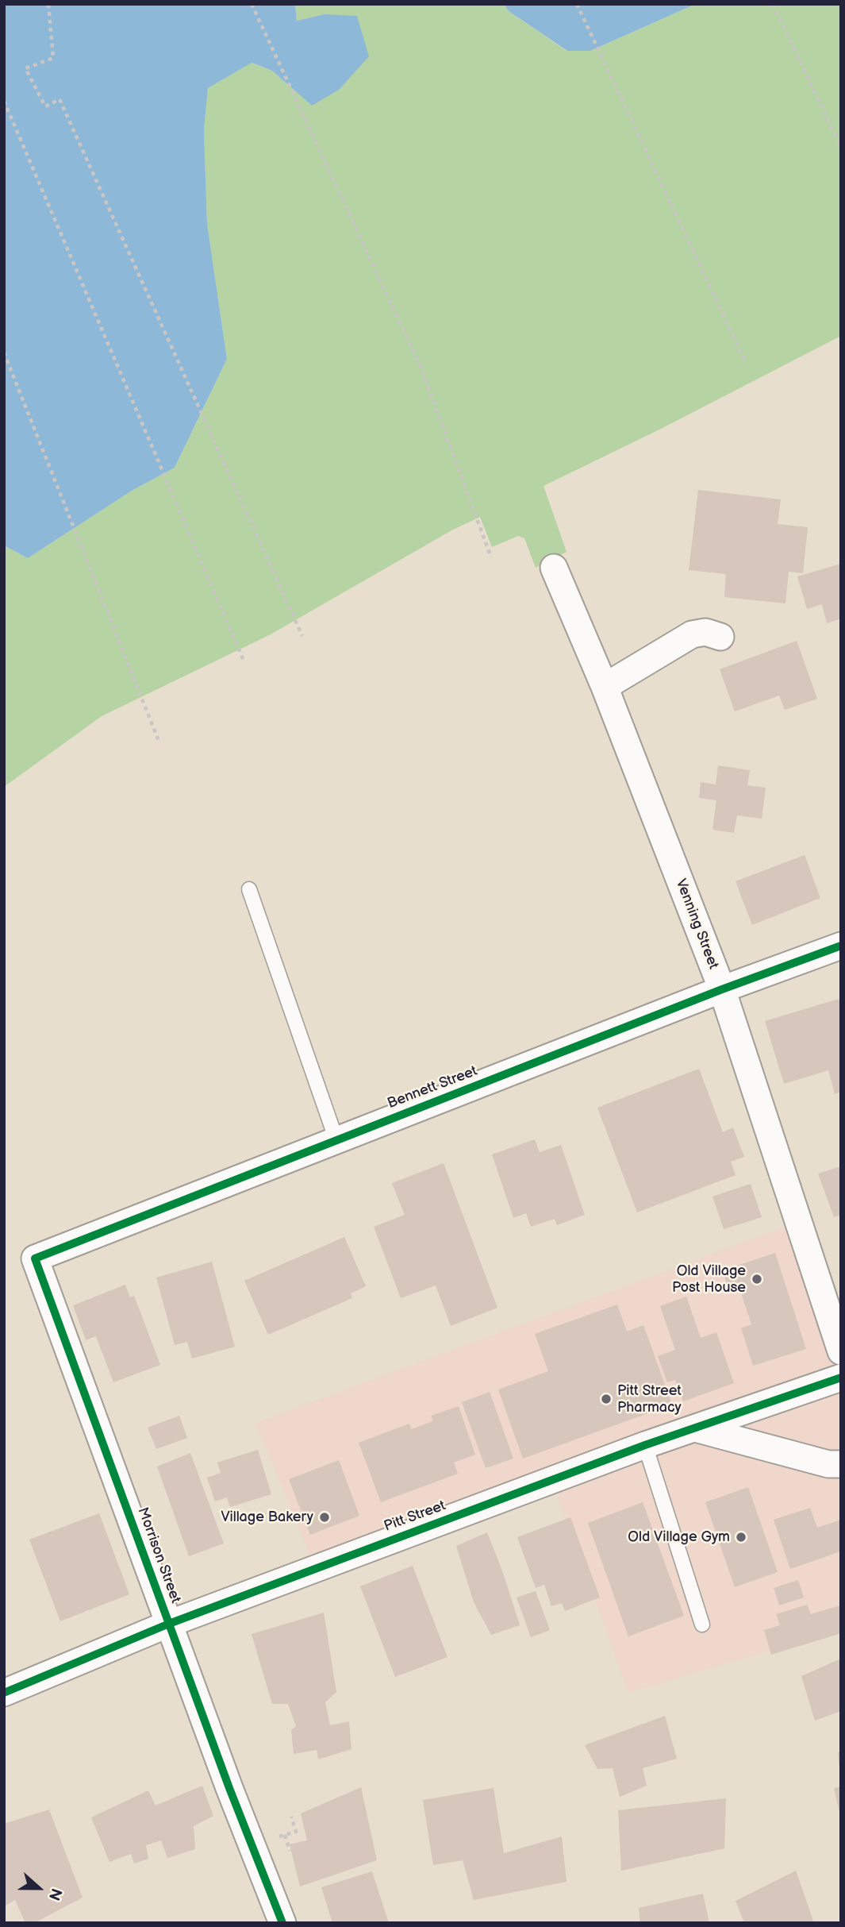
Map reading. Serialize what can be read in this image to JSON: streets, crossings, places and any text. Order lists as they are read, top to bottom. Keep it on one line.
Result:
{"streets":{"street":["Venning Street","Bennett Street","Pitt Street","Morrison Street"]},"crossings":[["Venning Street","Bennett Street"],["Bennett Street","Morrison Street"],["Pitt Street","Morrison Street"]],"places":["Old Village Post House","Pitt Street Pharmacy","Village Bakery","Old Village Gym"],"north":"right"}
